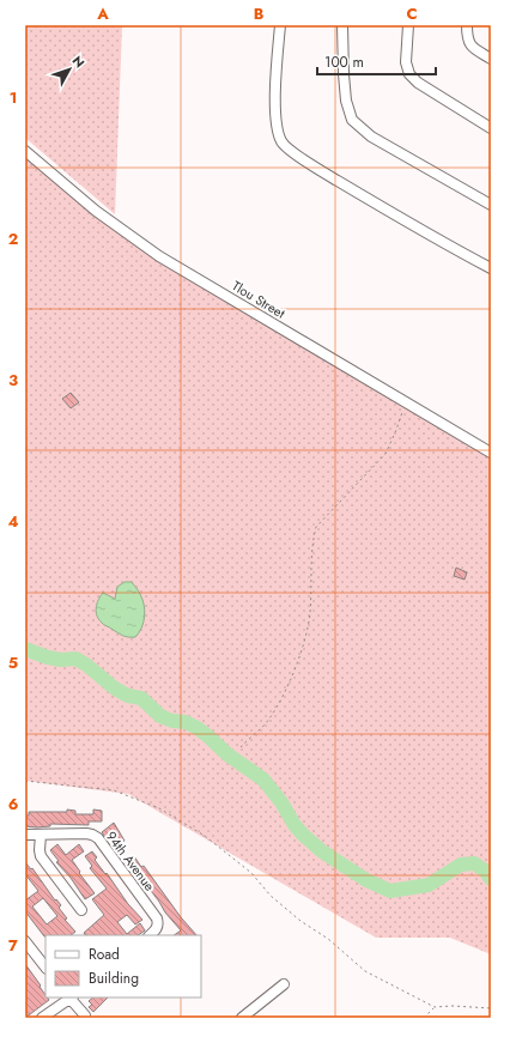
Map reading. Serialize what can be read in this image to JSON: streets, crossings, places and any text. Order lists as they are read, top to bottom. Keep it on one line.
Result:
{"streets":{"street":["Tlou Street","94th Avenue"]},"legend":["Road","Building"],"scale_bar":"100 m","north":"top right","grid":{"columns":["A","B","C"],"rows":["1","2","3","4","5","6","7"]}}
